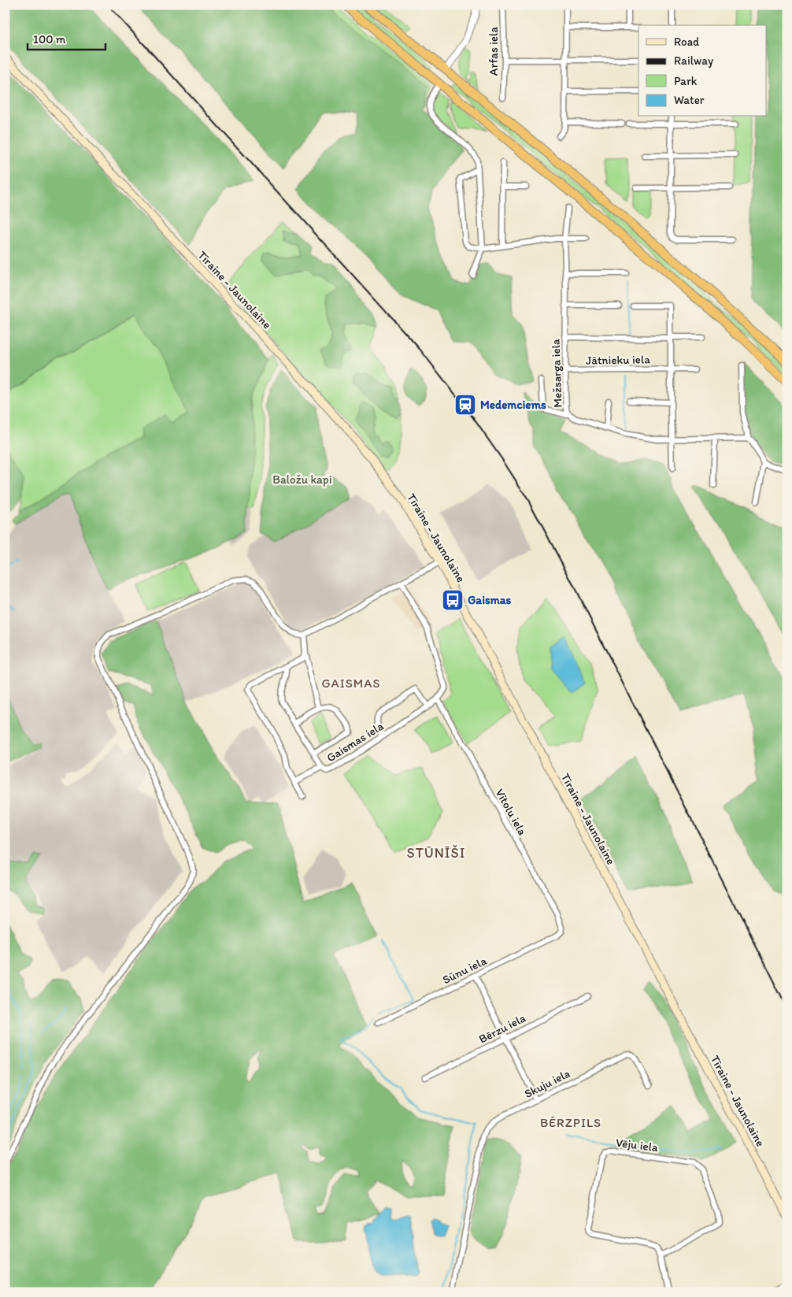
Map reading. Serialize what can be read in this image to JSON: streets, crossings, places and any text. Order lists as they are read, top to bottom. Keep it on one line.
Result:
{"streets":{"main road":["Tīraine - Jaunolaine"],"street":["Arfas iela","Jātnieku iela","Mežsarga iela","Gaismas iela","Vītolu iela","Sūnu iela","Bērzu iela","Skuju iela","Vēju iela"]},"crossings":[["Jātnieku iela","Mežsarga iela"],["Gaismas iela","Vītolu iela"],["Vītolu iela","Sūnu iela"]],"districts":["GAISMAS","STŪNĪŠI","BĒRZPILS"],"parks":["Baložu kapi"],"places":{"station":["Medemciems"],"bus stop":["Gaismas"]},"legend":["Road","Railway","Park","Water"],"scale_bar":"100 m"}
